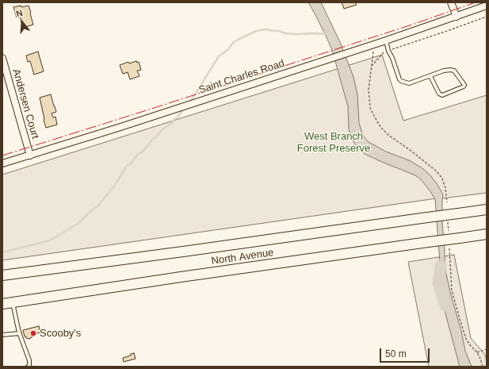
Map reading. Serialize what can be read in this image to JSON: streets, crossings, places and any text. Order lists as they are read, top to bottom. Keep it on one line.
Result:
{"streets":{"main road":["North Avenue"],"street":["Saint Charles Road","Andersen Court"]},"crossings":[["Saint Charles Road","Andersen Court"]],"parks":["West Branch Forest Preserve"],"places":["Scooby's"],"scale_bar":"50 m","north":"top"}
